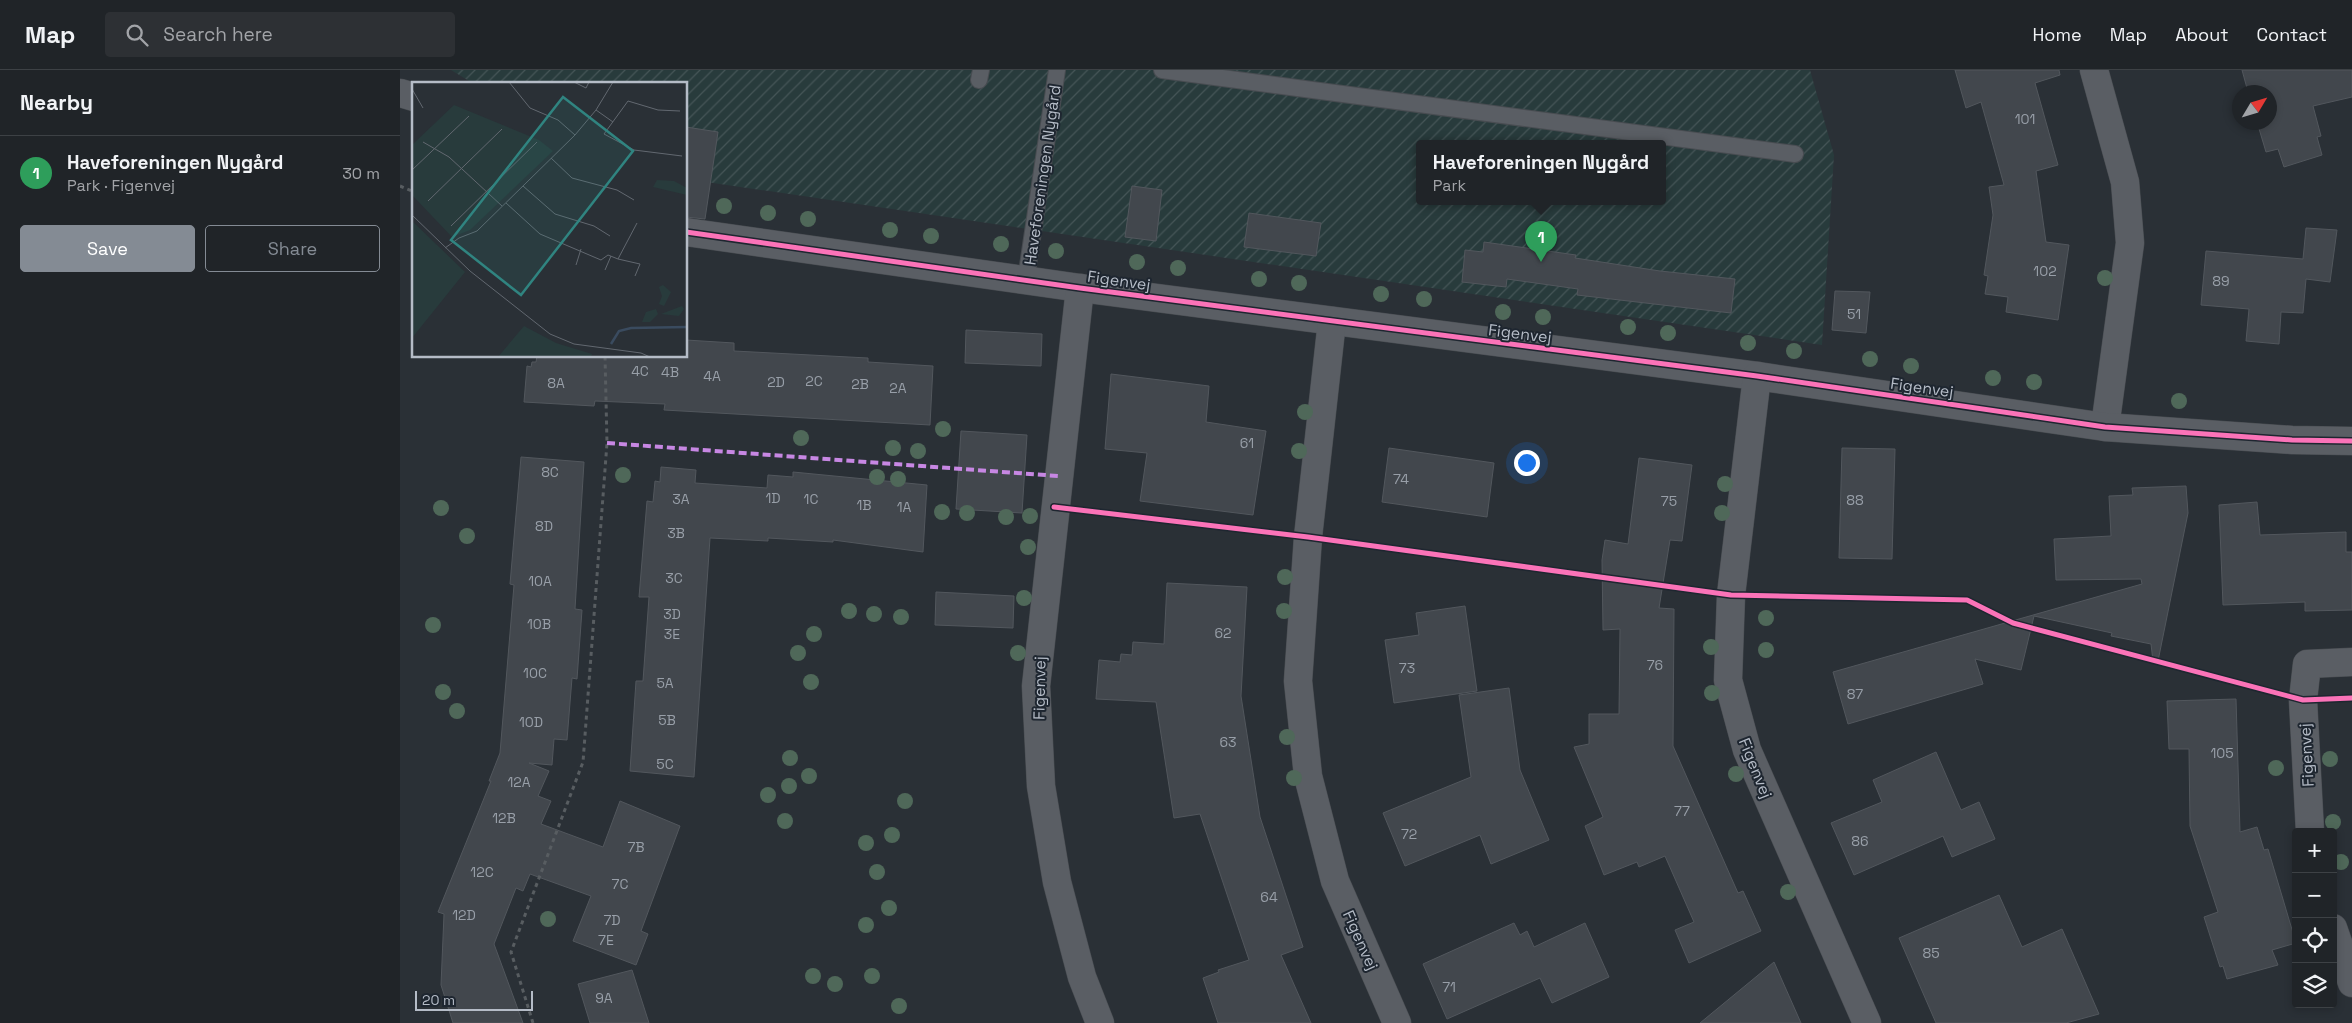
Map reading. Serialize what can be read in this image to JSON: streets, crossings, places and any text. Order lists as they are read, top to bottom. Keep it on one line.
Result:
{"streets":{"street":["Figenvej"],"lane":["Haveforeningen Nygård"]},"crossings":[["Haveforeningen Nygård","Figenvej"]],"house_numbers":["101","102","89","51","4C","4B","4A","2C","2D","8A","2B","2A","61","8C","74","1D","3A","1C","88","75","1B","1A","8D","3B","3C","10A","3D","10B","62","3E","76","73","10C","5A","87","5B","10D","63","105","5C","12A","77","12B","72","86","7B","12C","7C","64","12D","7D","7E","85","71","9A"],"scale_bar":"20 m","north":"top right","page":{"header":"Map","search":"Search here","nav":["Home","Map","About","Contact"],"heading":"Nearby","list":[{"mark":"1","name":"Haveforeningen Nygård","note":"Park · Figenvej","value":"30 m"}],"popup":["Haveforeningen Nygård","Park"],"buttons":["Save","Share"],"pins":"1","map_buttons":["+","−"],"scale":"20 m"}}
